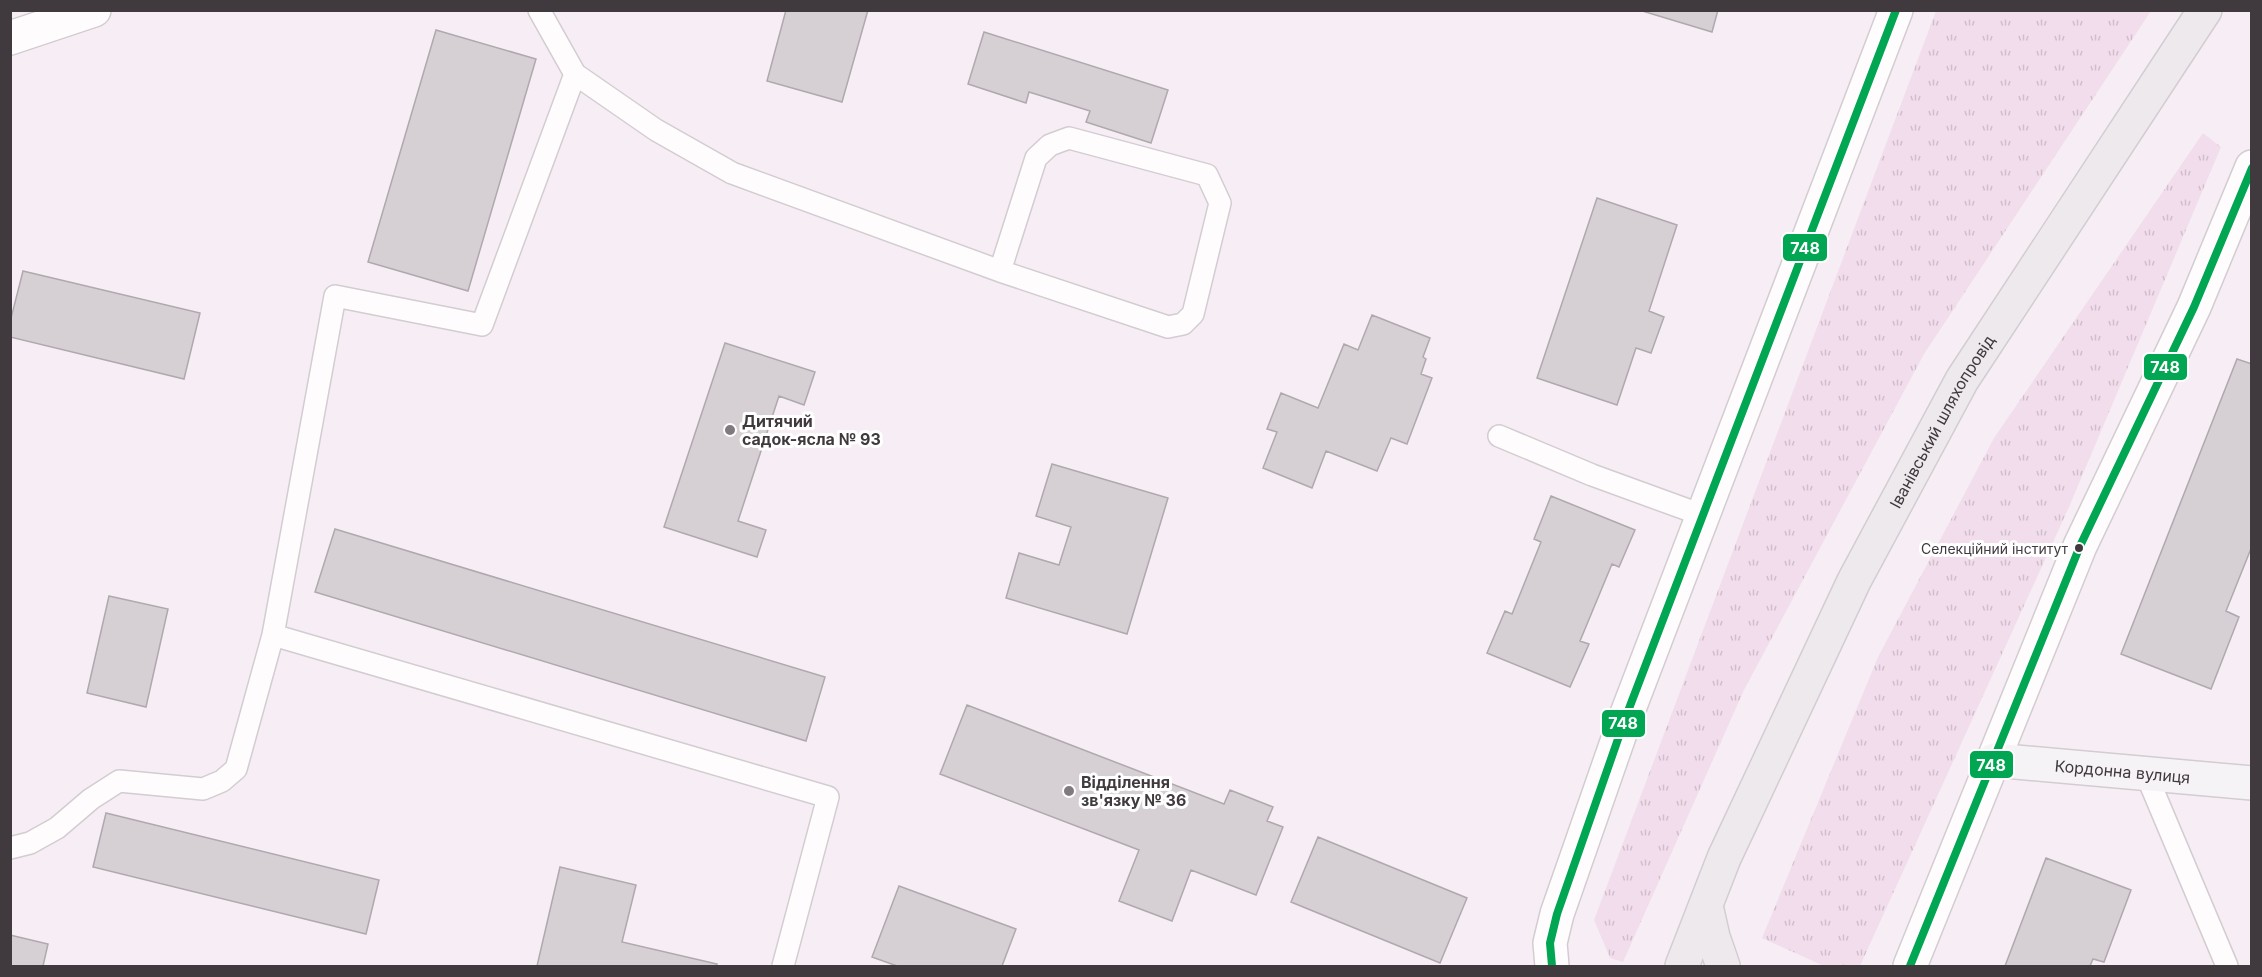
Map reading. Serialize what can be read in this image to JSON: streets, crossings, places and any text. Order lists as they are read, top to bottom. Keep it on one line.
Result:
{"streets":{"main road":["Іванівський шляхопровід","Кордонна вулиця"]},"places":["Дитячий садок-ясла № 93","Селекційний інститут","Відділення зв'язку № 36"],"lines":["transit line 748"]}
